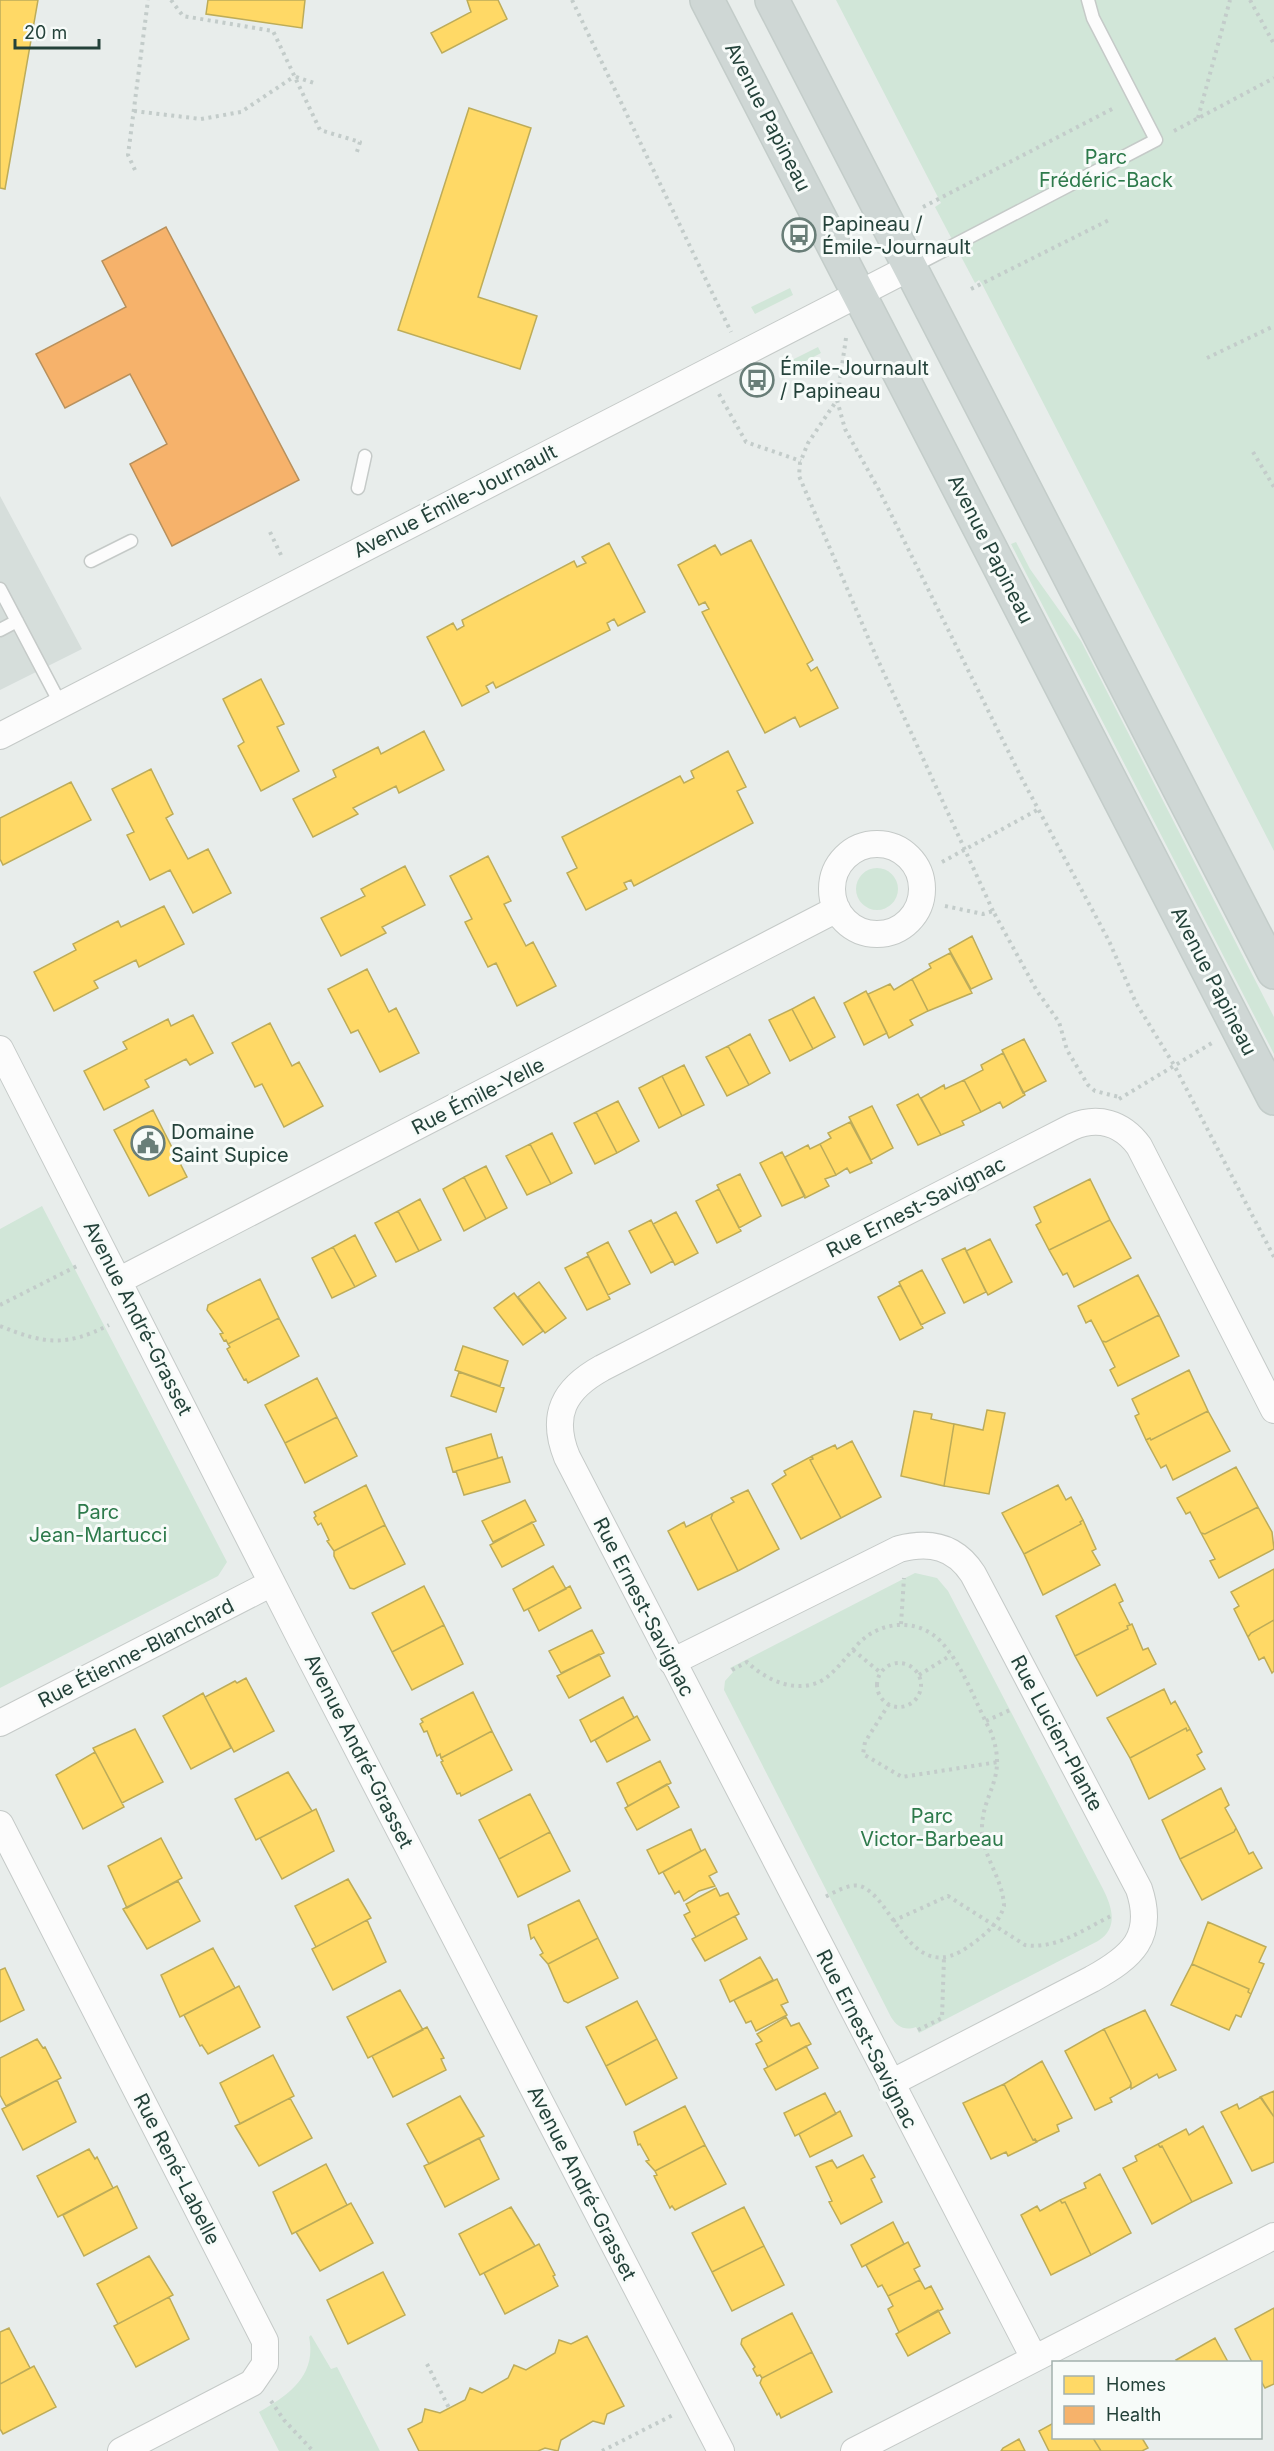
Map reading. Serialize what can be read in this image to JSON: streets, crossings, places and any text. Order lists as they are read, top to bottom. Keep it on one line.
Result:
{"streets":{"main road":["Avenue Papineau"],"street":["Avenue Émile-Journault","Rue Émile-Yelle","Rue Ernest-Savignac","Avenue André-Grasset","Rue Étienne-Blanchard","Rue Lucien-Plante","Rue René-Labelle"]},"crossings":[["Avenue Papineau","Avenue Émile-Journault"],["Rue Émile-Yelle","Avenue André-Grasset"],["Rue Ernest-Savignac","Rue Lucien-Plante"],["Avenue André-Grasset","Rue Étienne-Blanchard"]],"parks":["Parc Frédéric-Back","Parc Jean-Martucci","Parc Victor-Barbeau"],"places":{"bus stop":["Papineau / Émile-Journault","Émile-Journault / Papineau"],"public building":["Domaine Saint Supice"]},"legend":["Homes","Health"],"scale_bar":"20 m"}
